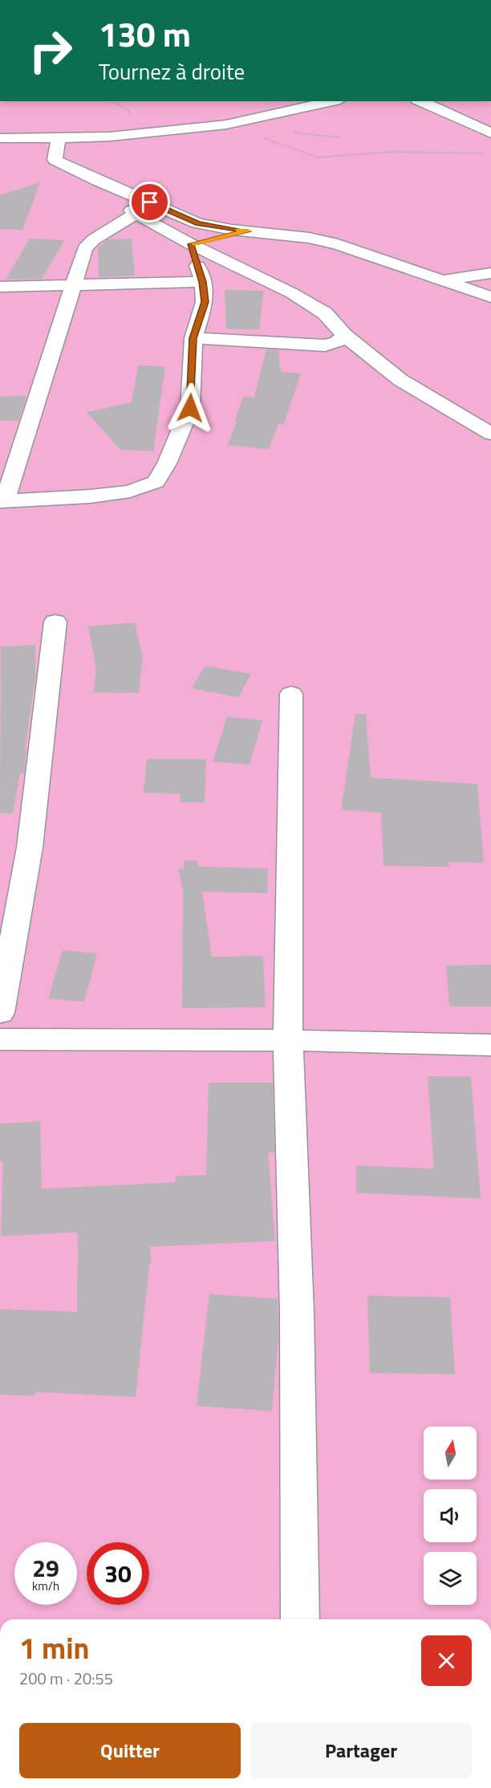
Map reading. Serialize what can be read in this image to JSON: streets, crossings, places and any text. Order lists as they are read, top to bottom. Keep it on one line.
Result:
{"north":"top","page":{"turn":["130 m","Tournez à droite"],"speed":"29 km/h","limit":"30","heading":["1 min","200 m · 20:55"],"buttons":["Quitter","Partager"]}}
